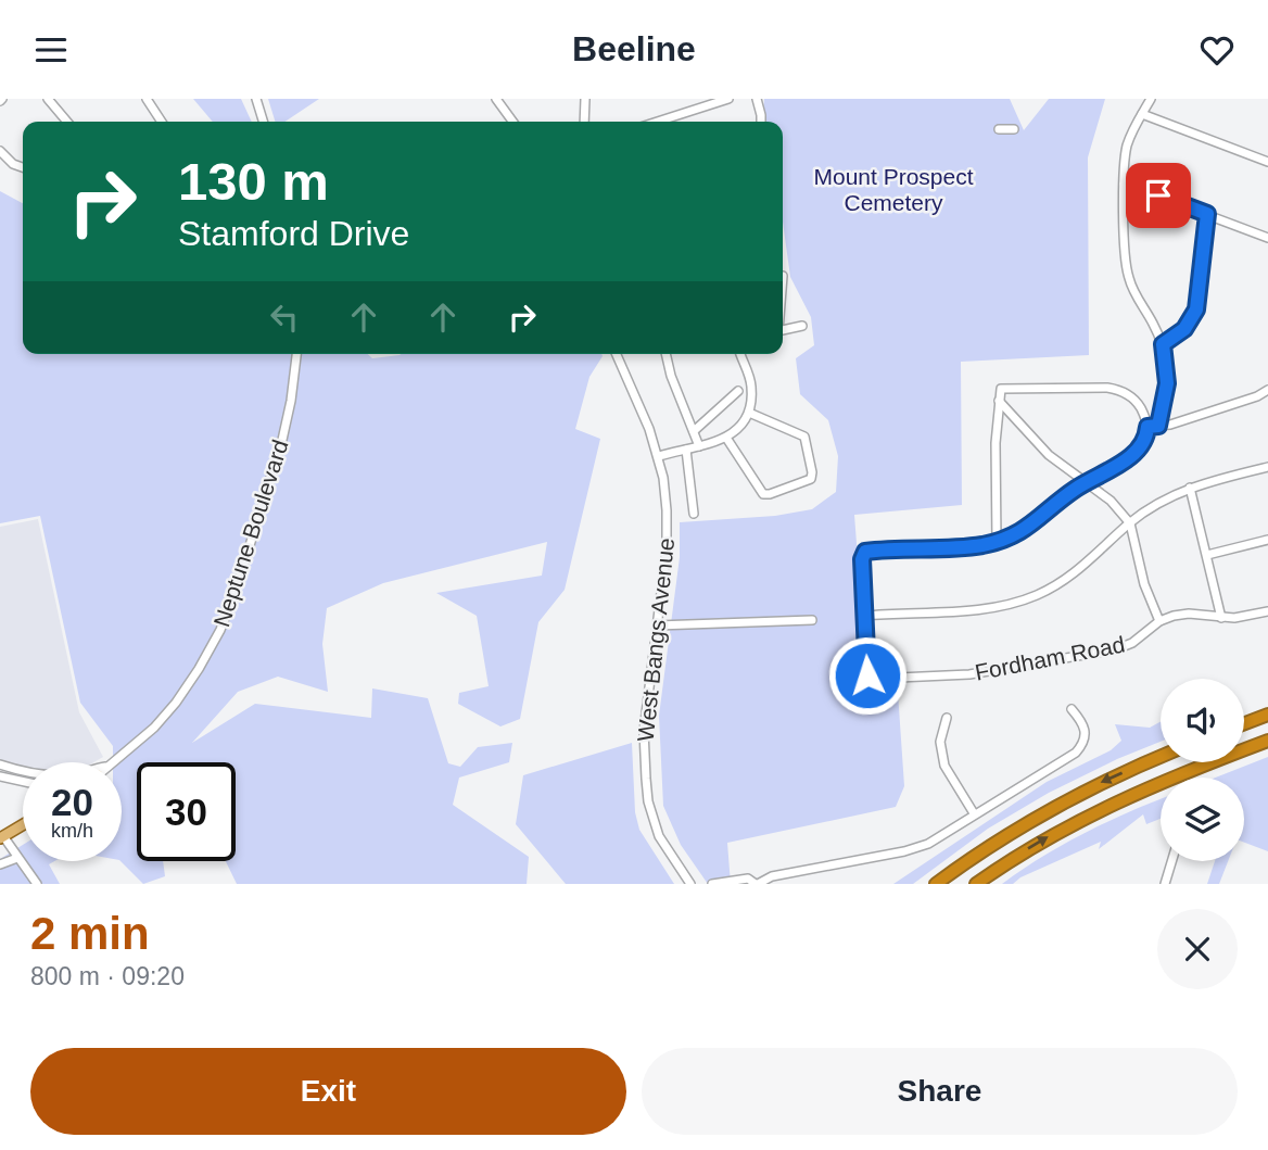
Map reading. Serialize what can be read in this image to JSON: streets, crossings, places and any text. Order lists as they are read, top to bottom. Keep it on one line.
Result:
{"streets":{"street":["Neptune Boulevard","West Bangs Avenue","Fordham Road"]},"parks":["Mount Prospect Cemetery"],"page":{"header":"Beeline","turn":["130 m","Stamford Drive"],"speed":"20 km/h","limit":"30","heading":["2 min","800 m · 09:20"],"buttons":["Exit","Share"]}}
